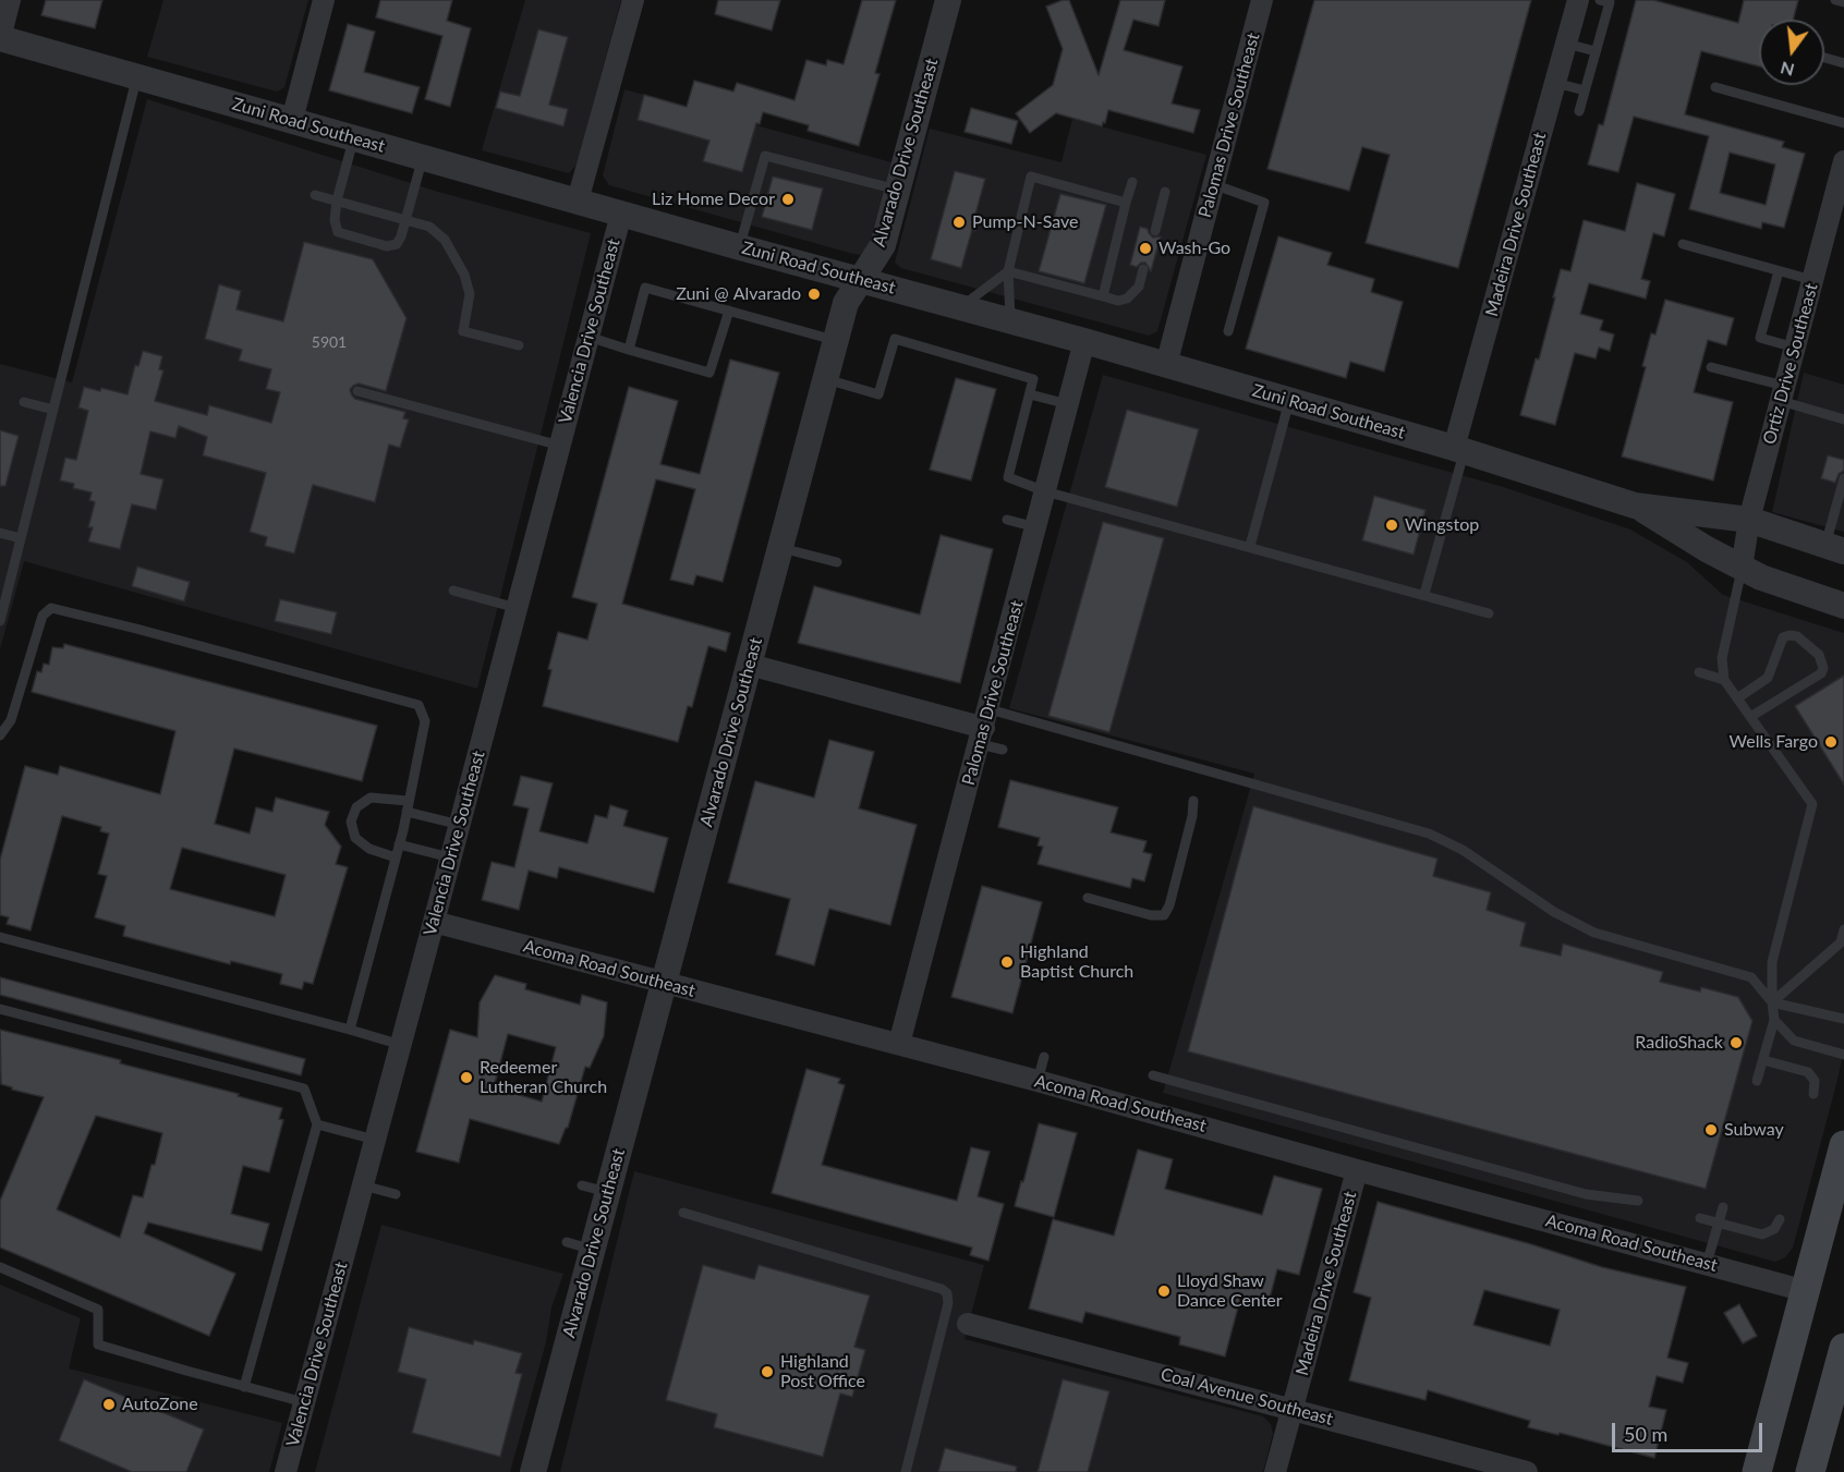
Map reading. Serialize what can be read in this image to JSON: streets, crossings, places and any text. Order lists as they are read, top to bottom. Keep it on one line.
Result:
{"streets":{"street":["Zuni Road Southeast","Palomas Drive Southeast","Alvarado Drive Southeast","Madeira Drive Southeast","Valencia Drive Southeast","Ortiz Drive Southeast","Acoma Road Southeast","Coal Avenue Southeast"]},"crossings":[["Zuni Road Southeast","Palomas Drive Southeast"],["Zuni Road Southeast","Alvarado Drive Southeast"],["Zuni Road Southeast","Madeira Drive Southeast"],["Zuni Road Southeast","Valencia Drive Southeast"],["Zuni Road Southeast","Ortiz Drive Southeast"],["Palomas Drive Southeast","Acoma Road Southeast"],["Alvarado Drive Southeast","Acoma Road Southeast"],["Madeira Drive Southeast","Acoma Road Southeast"],["Madeira Drive Southeast","Coal Avenue Southeast"],["Valencia Drive Southeast","Acoma Road Southeast"]],"places":["Liz Home Decor","Pump-N-Save","Wash-Go","Zuni @ Alvarado","Wingstop","Wells Fargo","Highland Baptist Church","RadioShack","Redeemer Lutheran Church","Subway","Lloyd Shaw Dance Center","Highland Post Office","AutoZone"],"house_numbers":["5901"],"scale_bar":"50 m","north":"bottom"}
